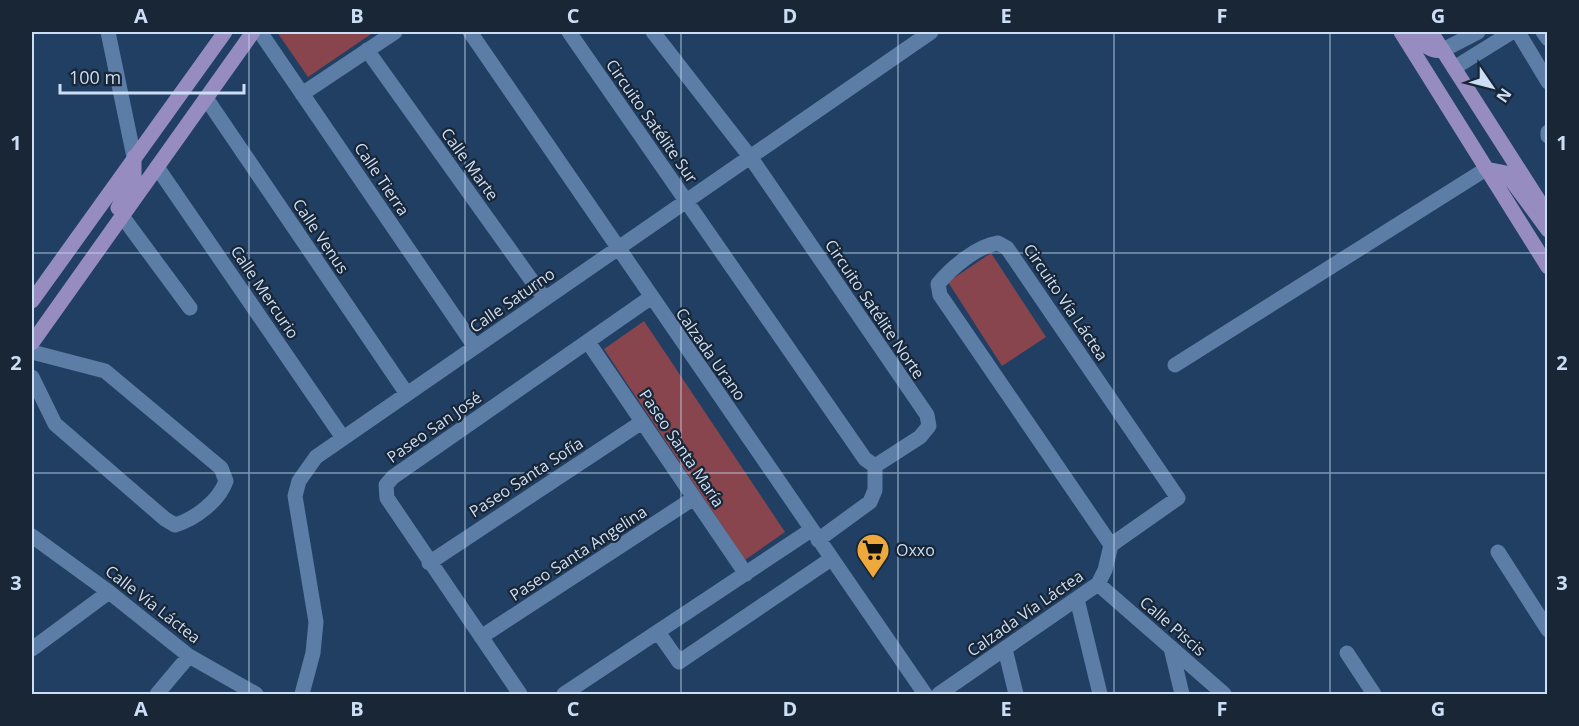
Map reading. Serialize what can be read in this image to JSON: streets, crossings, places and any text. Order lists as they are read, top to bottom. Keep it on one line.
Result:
{"streets":{"street":["Circuito Satélite Sur","Calle Marte","Calle Tierra","Calle Venus","Calle Mercurio","Calle Saturno","Circuito Vía Láctea","Circuito Satélite Norte","Calzada Urano","Paseo San José","Paseo Santa María","Paseo Santa Sofía","Paseo Santa Angelina","Calle Vía Láctea","Calzada Vía Láctea","Calle Piscis"]},"crossings":[["Circuito Satélite Sur","Calle Saturno"],["Calle Marte","Calle Saturno"],["Calle Tierra","Calle Saturno"],["Calle Venus","Calle Saturno"],["Calle Mercurio","Calle Saturno"],["Calle Saturno","Circuito Satélite Norte"],["Calle Saturno","Calzada Urano"],["Circuito Vía Láctea","Calzada Vía Láctea"],["Calzada Urano","Paseo San José"],["Paseo San José","Paseo Santa María"],["Paseo San José","Paseo Santa Sofía"],["Paseo San José","Paseo Santa Angelina"],["Paseo Santa María","Paseo Santa Sofía"],["Paseo Santa María","Paseo Santa Angelina"],["Calzada Vía Láctea","Calle Piscis"]],"places":{"supermarket":["Oxxo"]},"scale_bar":"100 m","north":"bottom right","grid":{"columns":["A","B","C","D","E","F","G"],"rows":["1","2","3"]}}
